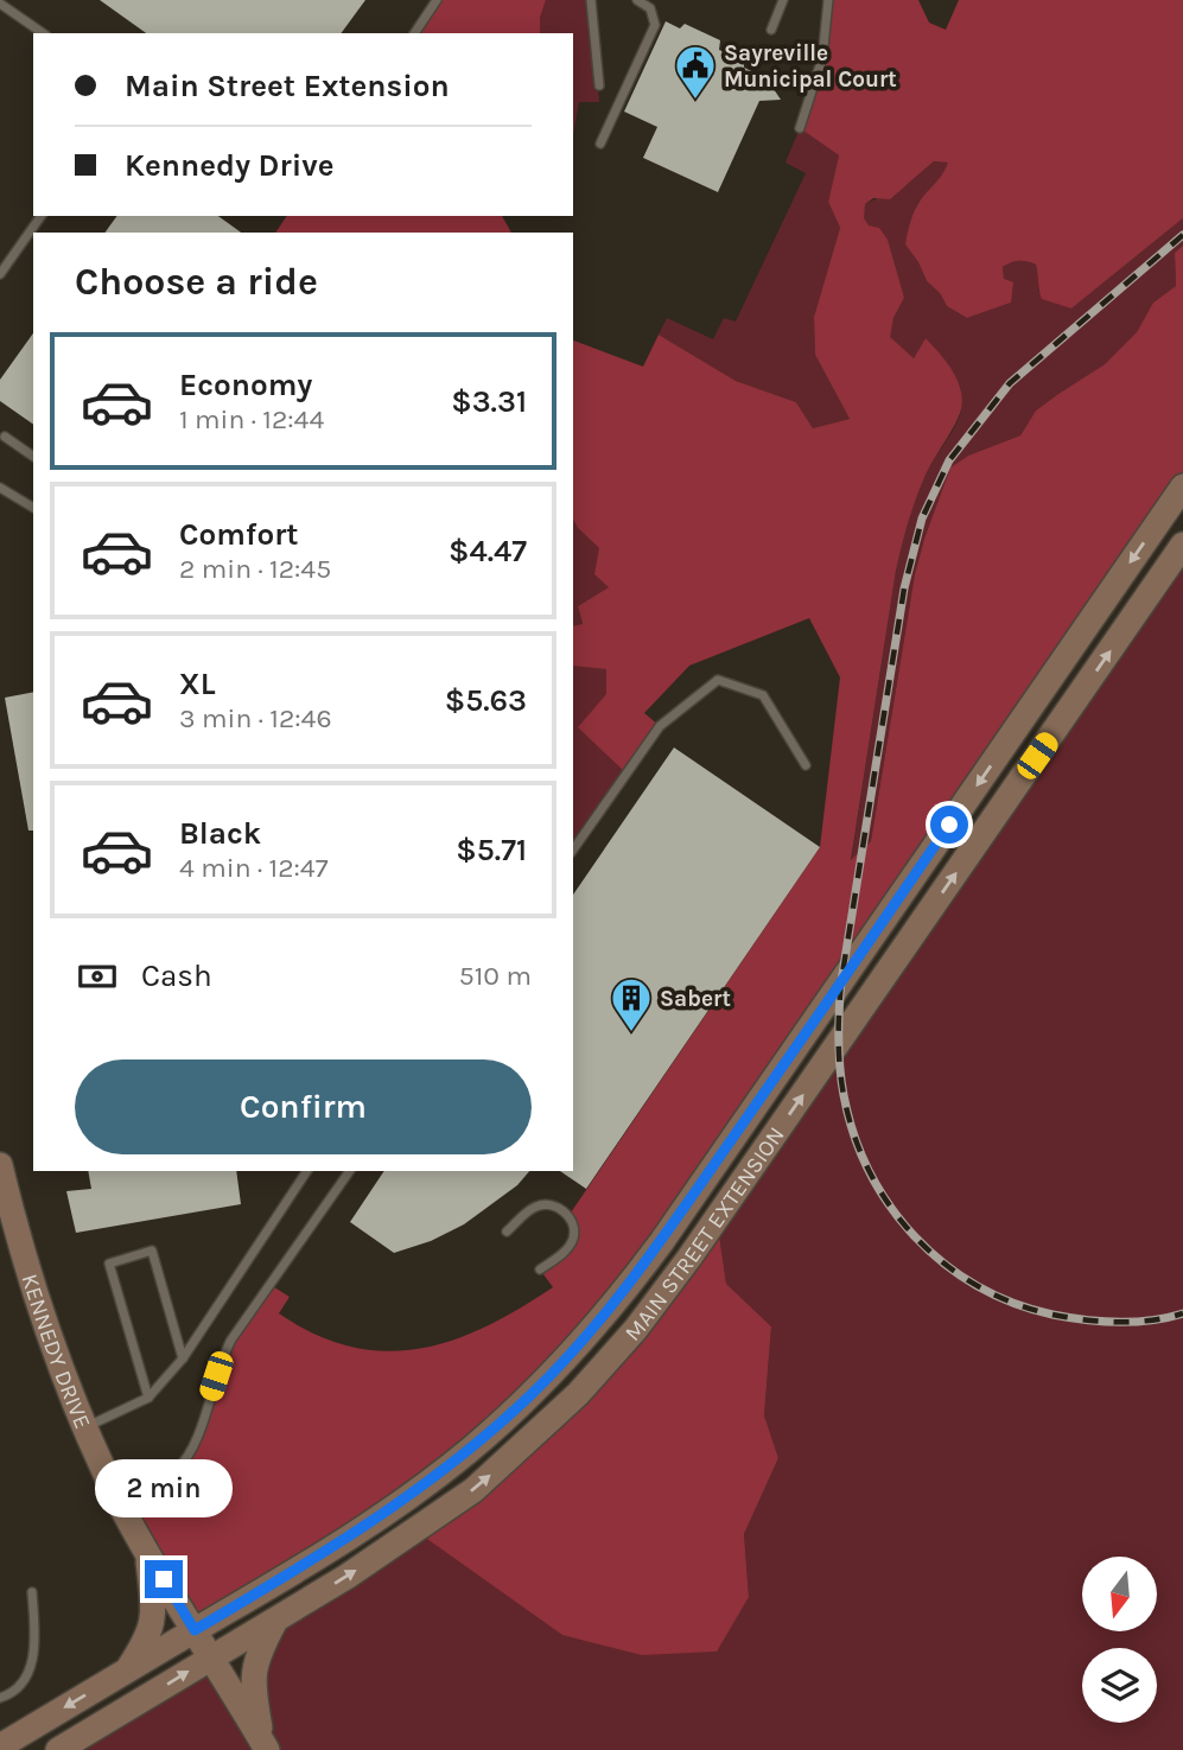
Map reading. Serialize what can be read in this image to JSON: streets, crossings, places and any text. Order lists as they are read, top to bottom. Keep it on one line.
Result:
{"streets":{"main road":["MAIN STREET EXTENSION","KENNEDY DRIVE"]},"crossings":[["MAIN STREET EXTENSION","KENNEDY DRIVE"]],"places":{"public building":["Sayreville Municipal Court"],"building":["Sabert"]},"north":"bottom","page":{"banner":["Main Street Extension","Kennedy Drive"],"heading":"Choose a ride","list":[{"name":"Economy","note":"1 min · 12:44","value":"$3.31"},{"name":"Comfort","note":"2 min · 12:45","value":"$4.47"},{"name":"XL","note":"3 min · 12:46","value":"$5.63"},{"name":"Black","note":"4 min · 12:47","value":"$5.71"}],"pay":["Cash","510 m"],"buttons":"Confirm","bubble":"2 min"}}
